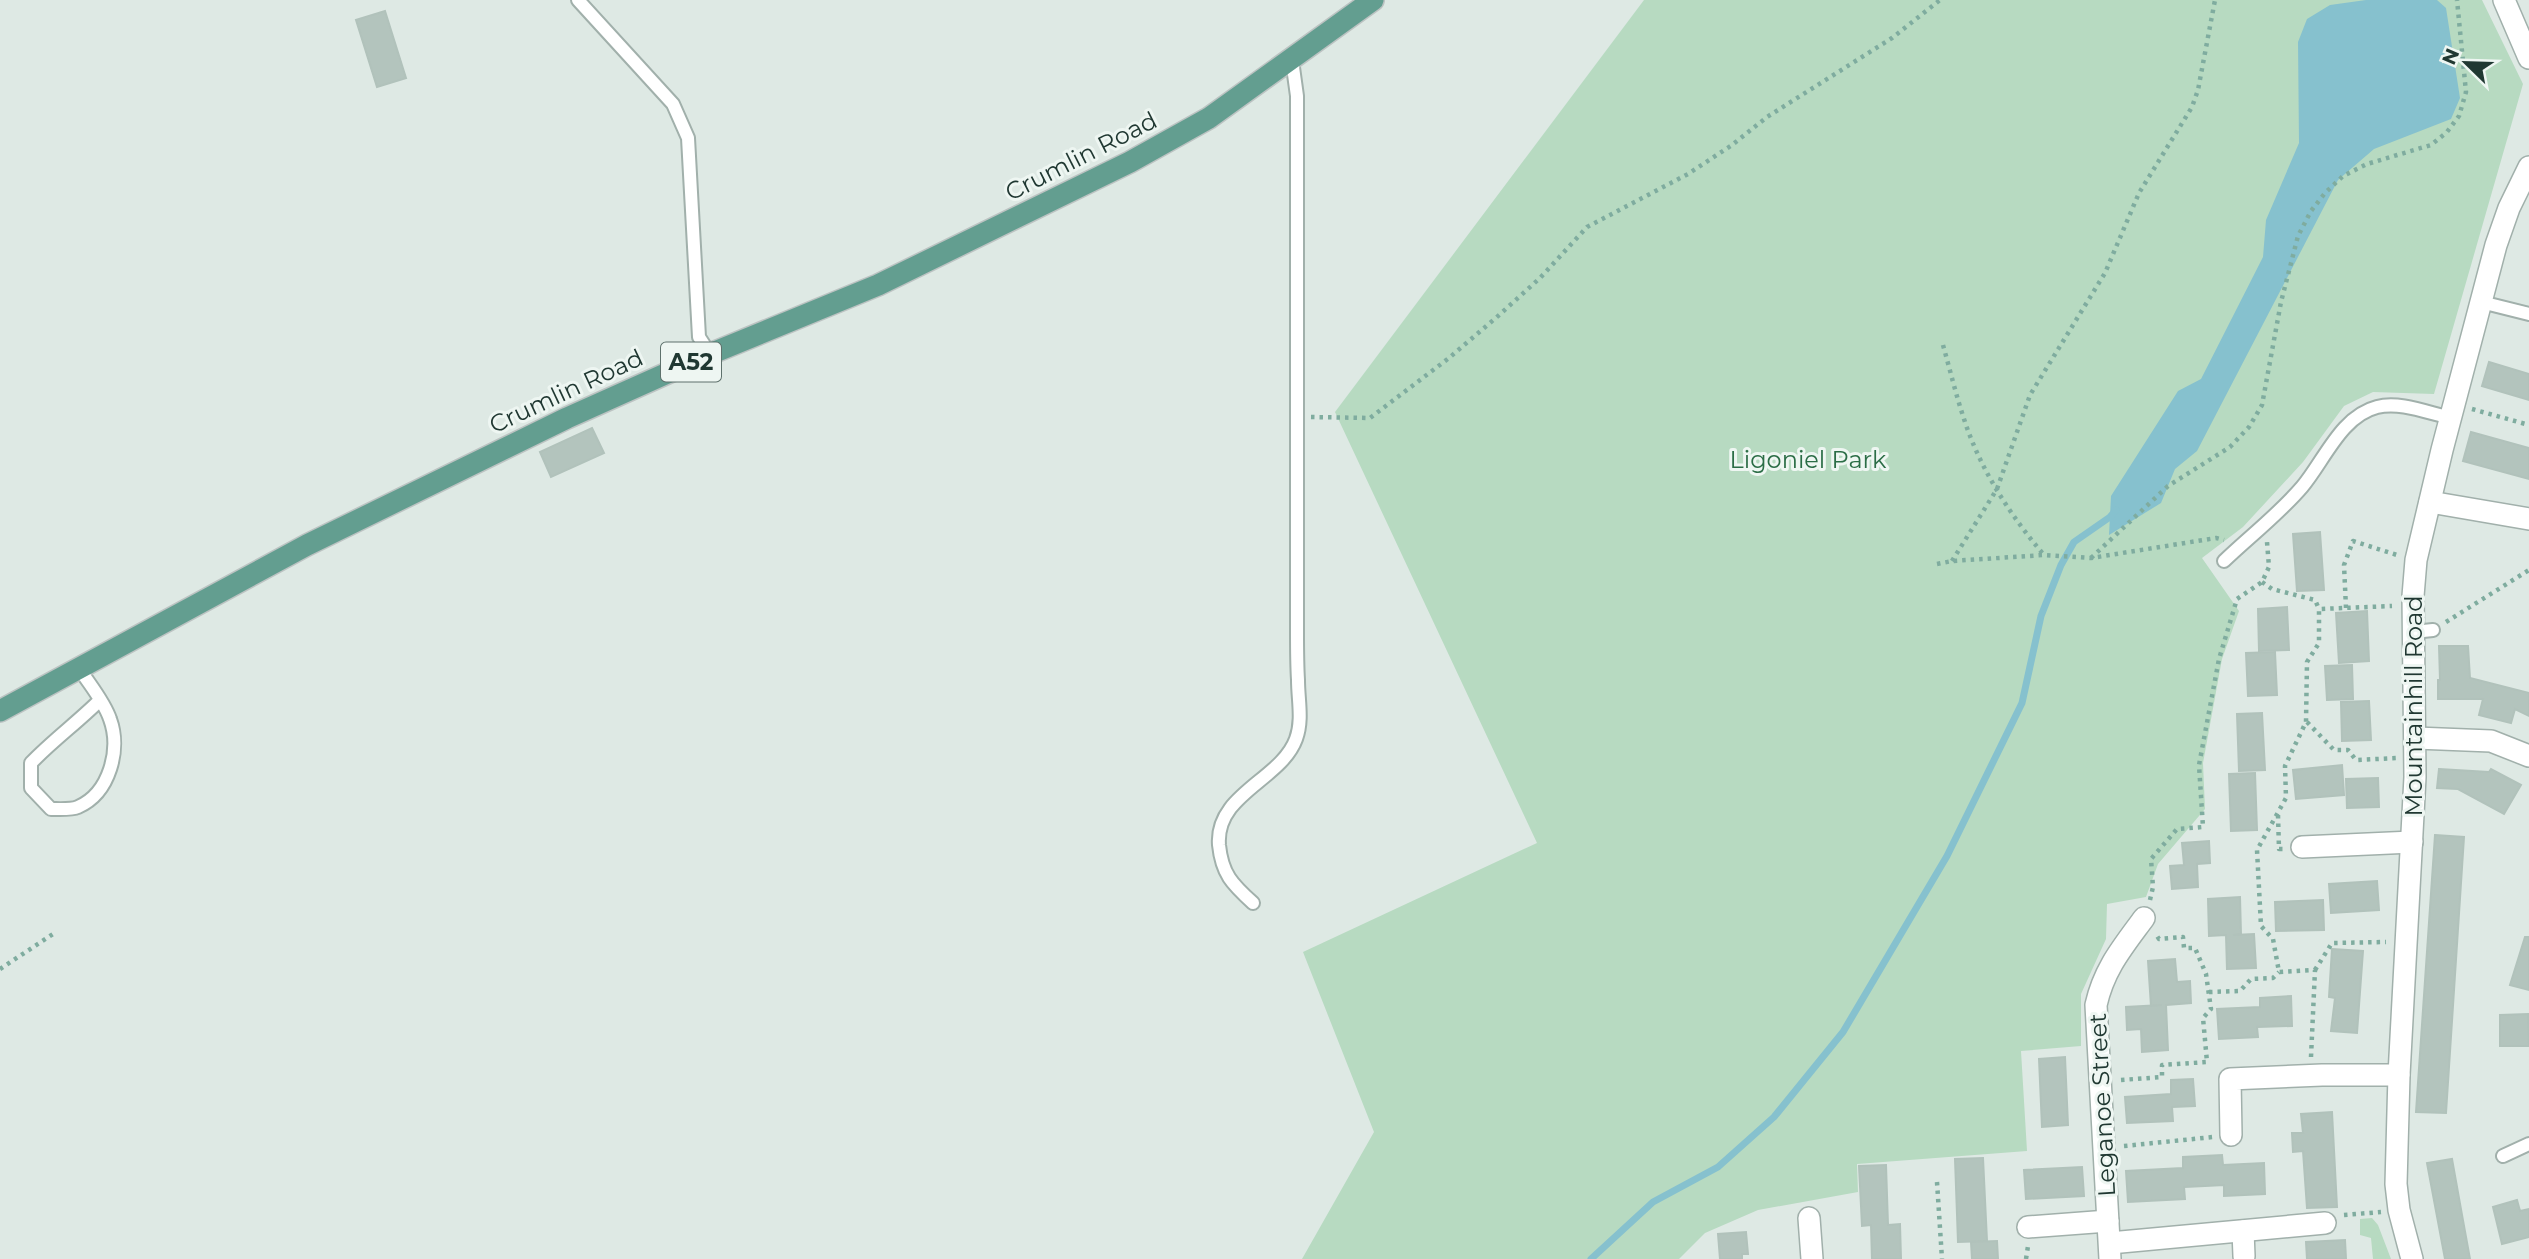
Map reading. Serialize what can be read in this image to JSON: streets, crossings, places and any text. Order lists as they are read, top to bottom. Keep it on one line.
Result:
{"streets":{"main road":["Crumlin Road","A52"],"street":["Mountainhill Road","Leganoe Street"]},"parks":["Ligoniel Park"],"north":"top left"}
